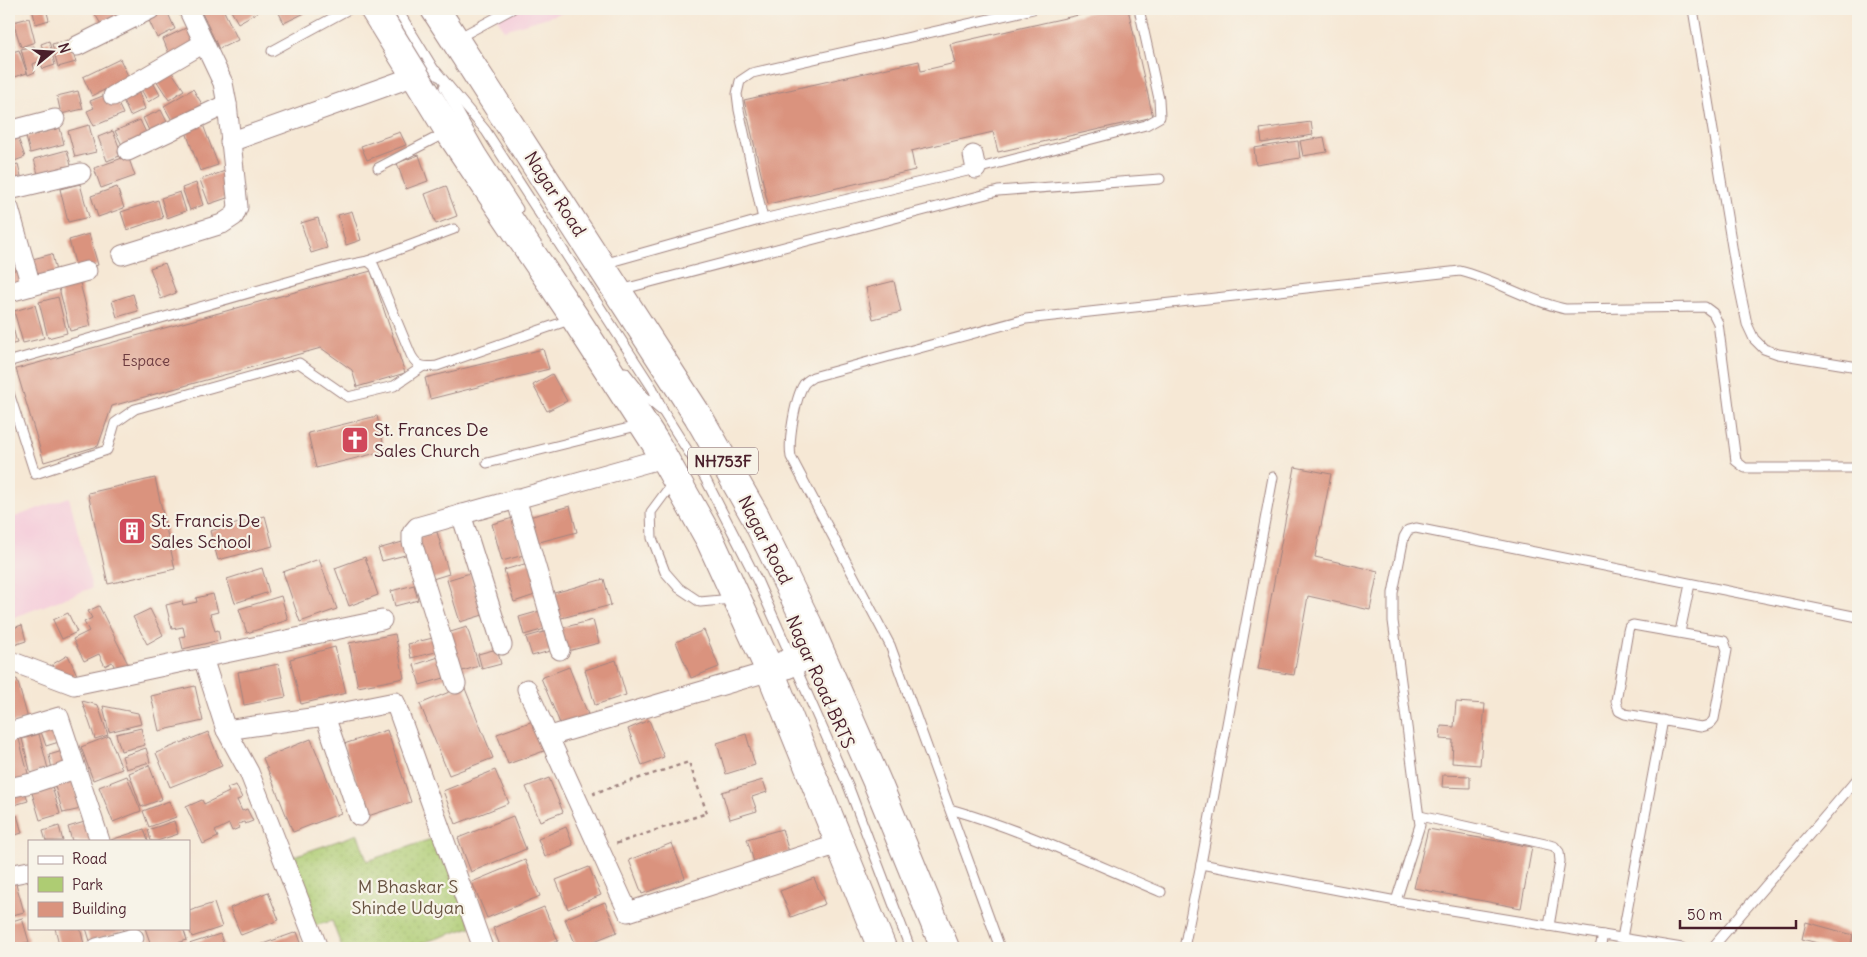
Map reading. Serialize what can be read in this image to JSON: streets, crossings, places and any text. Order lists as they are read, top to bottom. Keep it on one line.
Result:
{"streets":{"highway":["Nagar Road","NH753F"],"lane":["Nagar Road BRTS"]},"crossings":[["NH753F","Nagar Road BRTS"]],"parks":["M Bhaskar S Shinde Udyan"],"places":{"church":["St. Frances De Sales Church"],"building":["St. Francis De Sales School"]},"house_numbers":["Espace"],"legend":["Road","Park","Building"],"scale_bar":"50 m","north":"right"}
